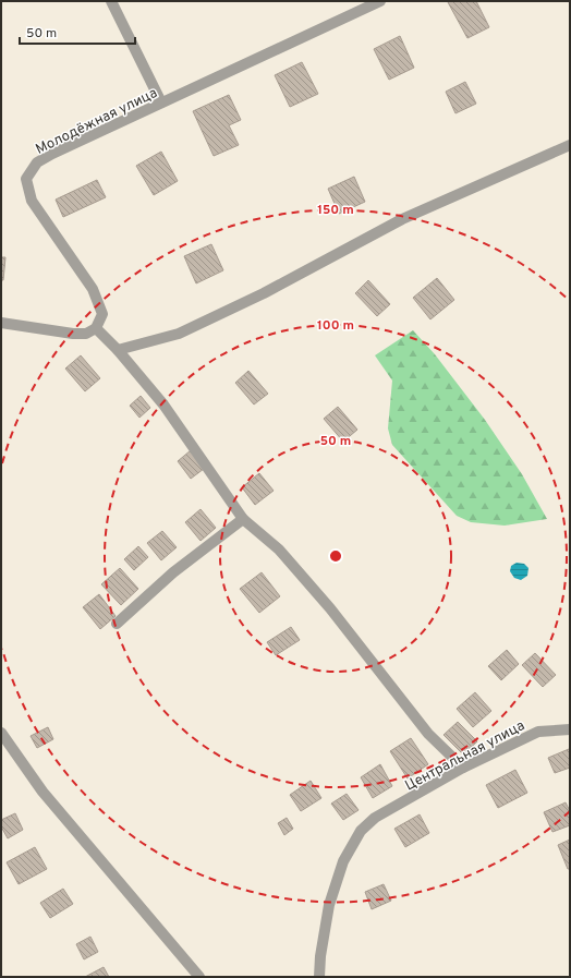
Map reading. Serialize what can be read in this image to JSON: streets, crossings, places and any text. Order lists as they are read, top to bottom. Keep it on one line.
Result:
{"streets":{"street":["Молодёжная улица","Центральная улица"]},"scale_bar":"50 m","rings":["150 m","100 m","50 m"]}
